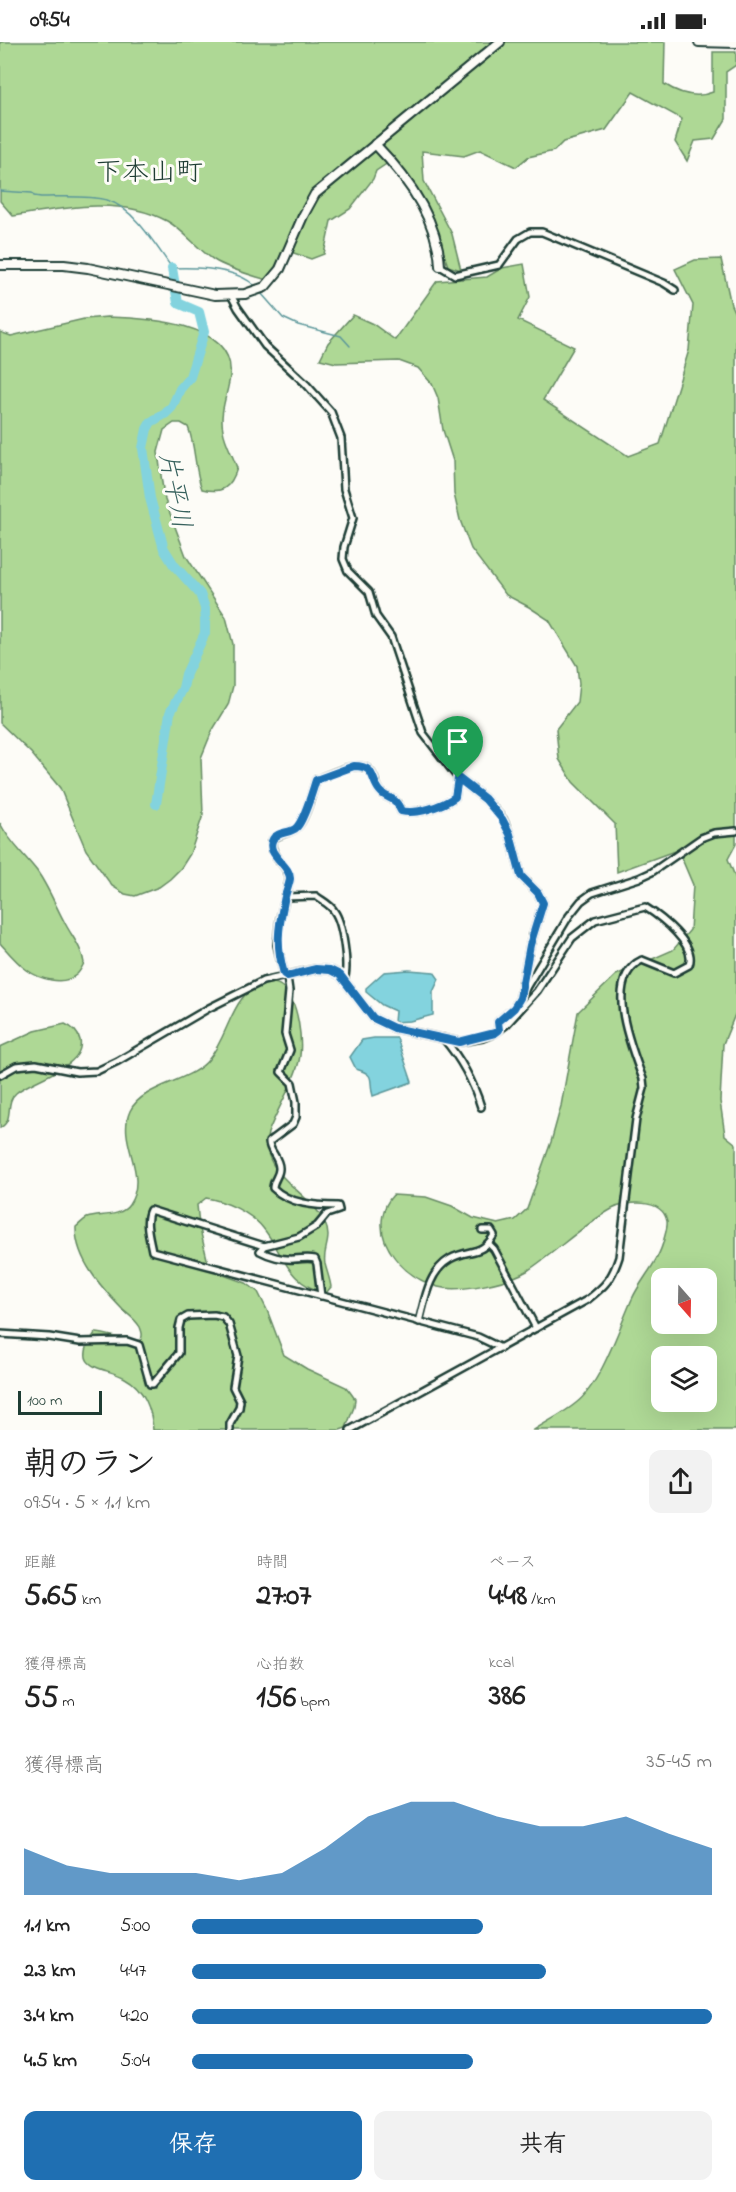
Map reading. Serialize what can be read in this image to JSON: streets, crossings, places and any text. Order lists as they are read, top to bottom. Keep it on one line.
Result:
{"districts":["下本山町"],"water":["片平川"],"scale_bar":"100 m","north":"bottom","page":{"status":"09:54","scale":"100 m","heading":["朝のラン","09:54 · 5 × 1.1 km"],"stats":[["距離","5.65 km"],["時間","27:07"],["ペース","4:48 /km"],["獲得標高","55 m"],["心拍数","156 bpm"],["kcal","386"]],"chart":["獲得標高","35–45 m"],"list":[{"name":"1.1 km","note":"5:00"},{"name":"2.3 km","note":"4:47"},{"name":"3.4 km","note":"4:20"},{"name":"4.5 km","note":"5:04"}],"buttons":["保存","共有"]}}
